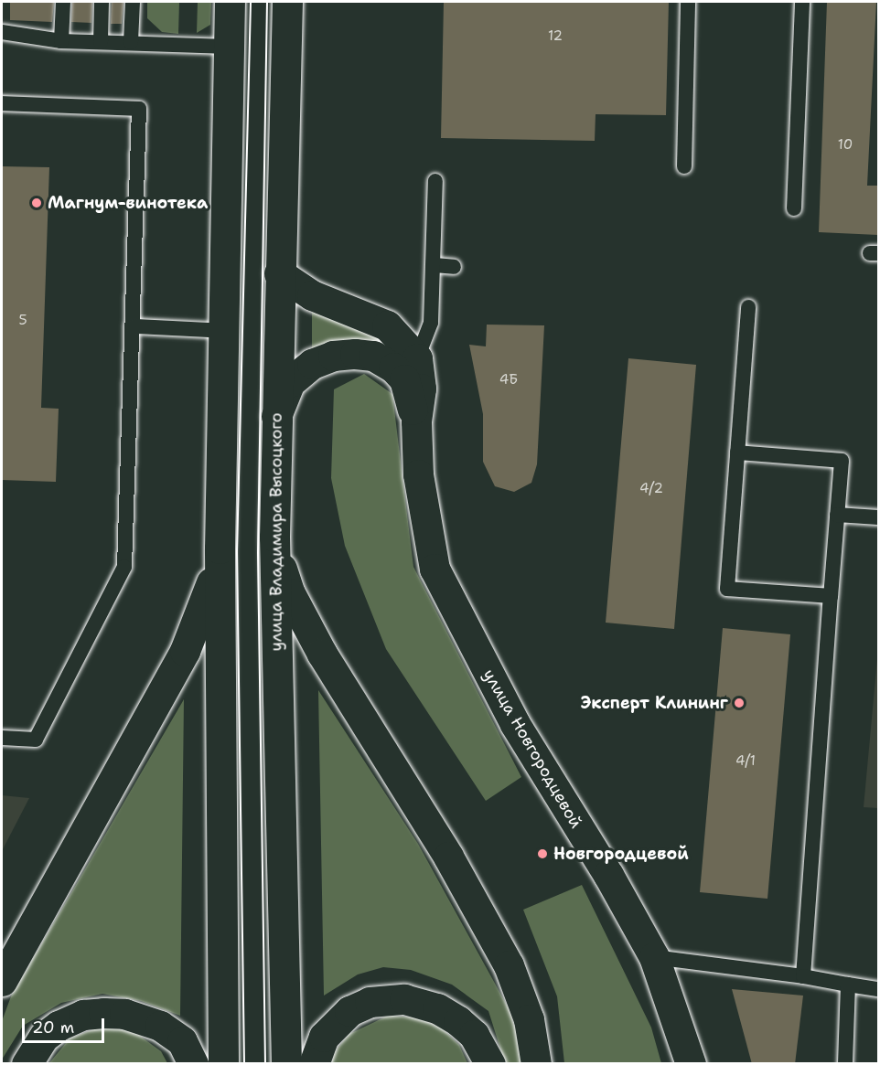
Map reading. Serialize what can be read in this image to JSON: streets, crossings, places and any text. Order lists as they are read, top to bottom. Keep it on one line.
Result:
{"streets":{"main road":["улица Владимира Высоцкого","улица Новгородцевой"]},"crossings":[["улица Владимира Высоцкого","улица Новгородцевой"]],"places":["Магнум-винотека","Эксперт Клининг","Новгородцевой"],"house_numbers":["12","10","5","4Б","4/2","4/1"],"scale_bar":"20 m"}
